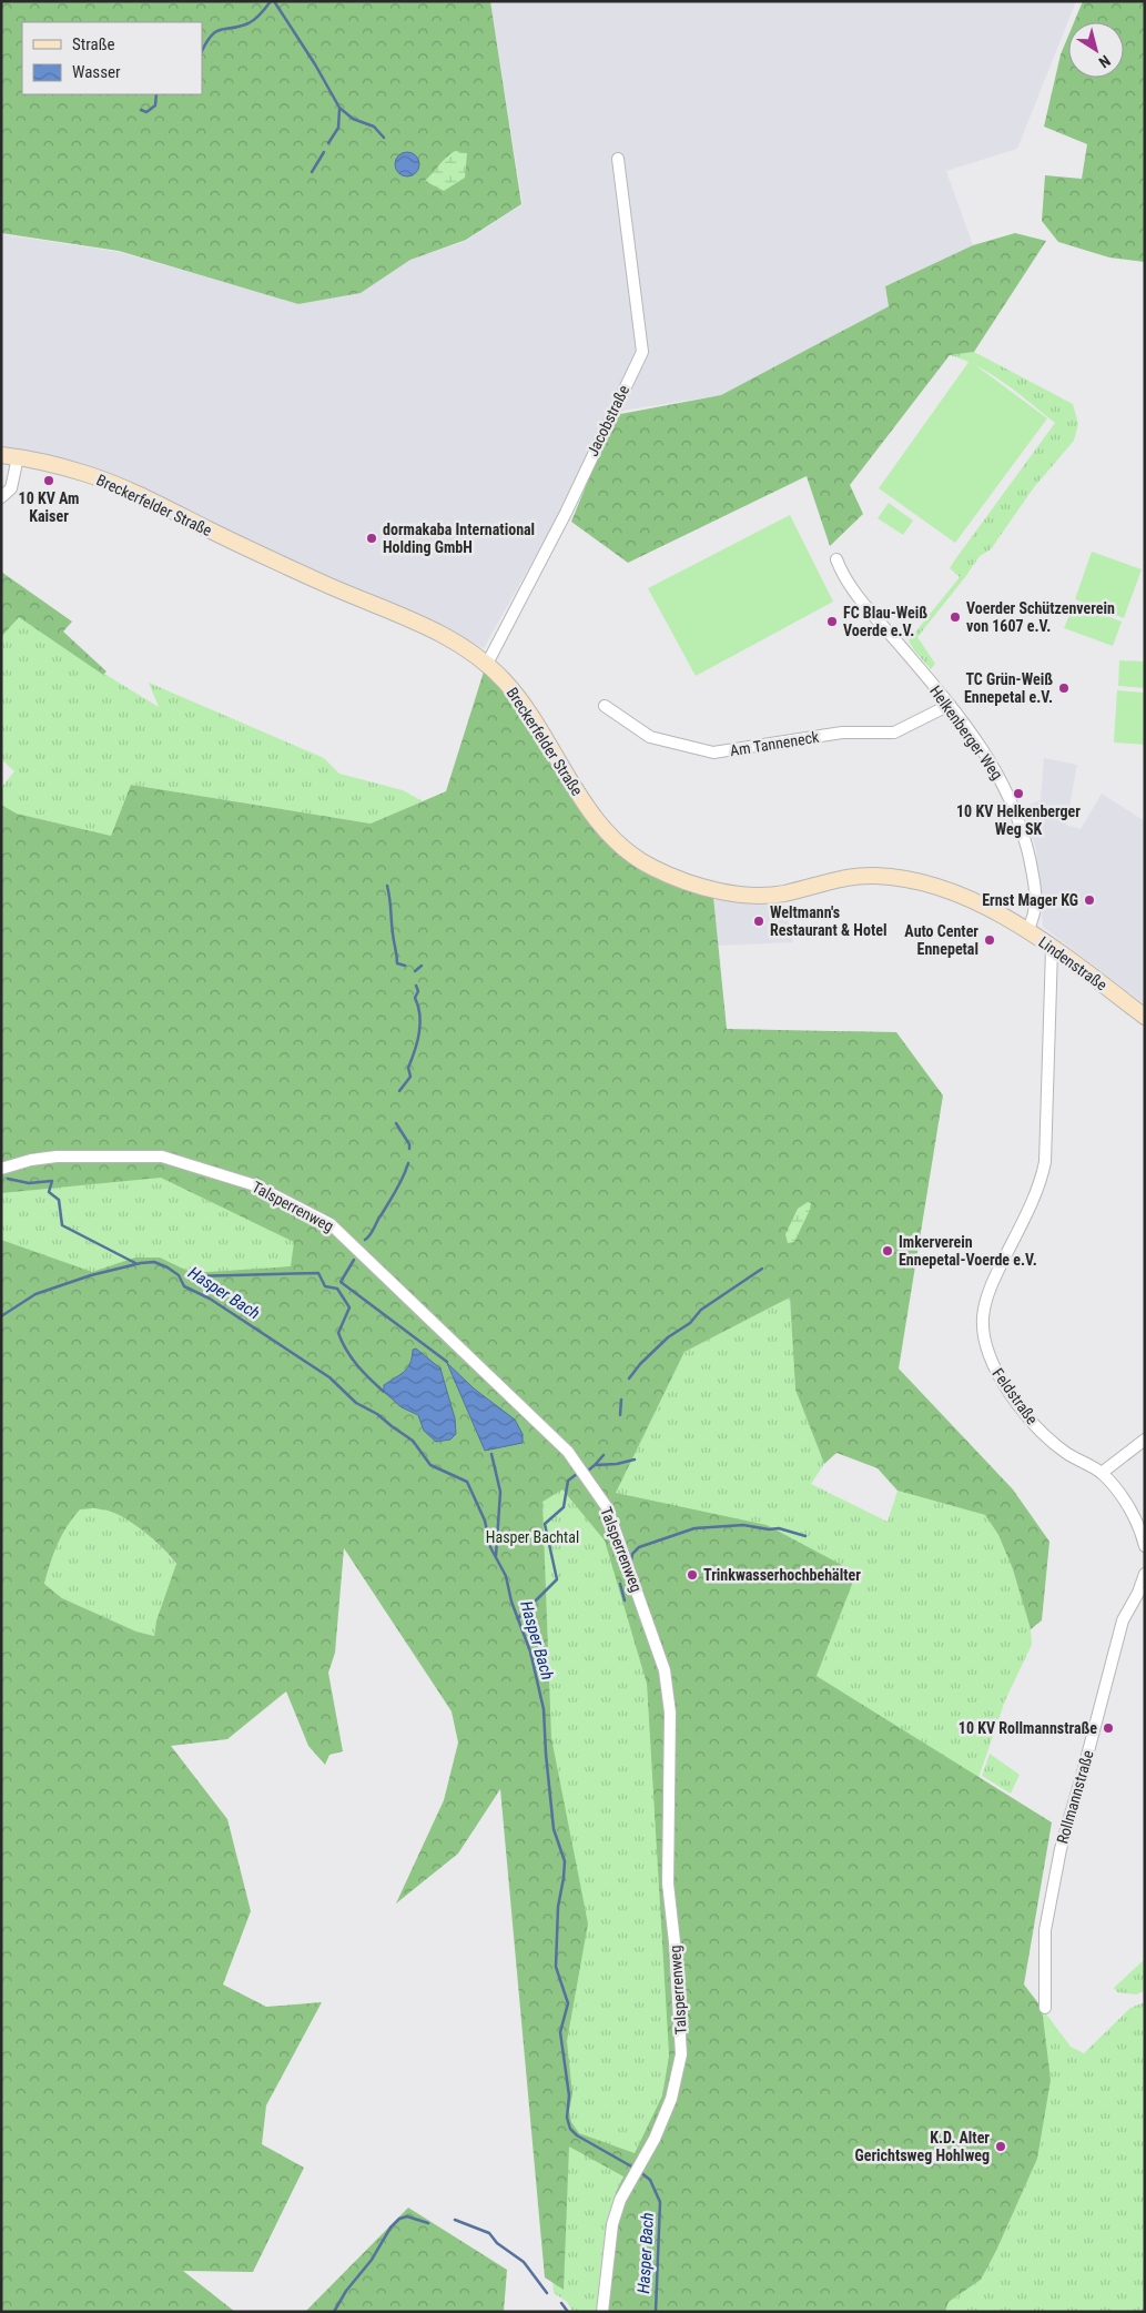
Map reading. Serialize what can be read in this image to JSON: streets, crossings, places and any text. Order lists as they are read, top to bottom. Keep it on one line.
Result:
{"streets":{"main road":["Breckerfelder Straße","Lindenstraße"],"street":["Jacobstraße","Helkenberger Weg","Am Tanneneck","Talsperrenweg","Feldstraße","Rollmannstraße"]},"crossings":[["Jacobstraße","Breckerfelder Straße"],["Breckerfelder Straße","Lindenstraße"],["Helkenberger Weg","Am Tanneneck"],["Helkenberger Weg","Lindenstraße"],["Lindenstraße","Feldstraße"]],"water":["Hasper Bach"],"parks":["Hasper Bachtal"],"places":["10 KV Am Kaiser","dormakaba International Holding GmbH","Voerder Schützenverein von 1607 e.V.","FC Blau-Weiß Voerde e.V.","TC Grün-Weiß Ennepetal e.V.","10 KV Helkenberger Weg SK","Ernst Mager KG","Weltmann's Restaurant & Hotel","Auto Center Ennepetal","Imkerverein Ennepetal-Voerde e.V.","Trinkwasserhochbehälter","10 KV Rollmannstraße","K.D. Alter Gerichtsweg Hohlweg"],"legend":["Straße","Wasser"],"north":"bottom right"}
